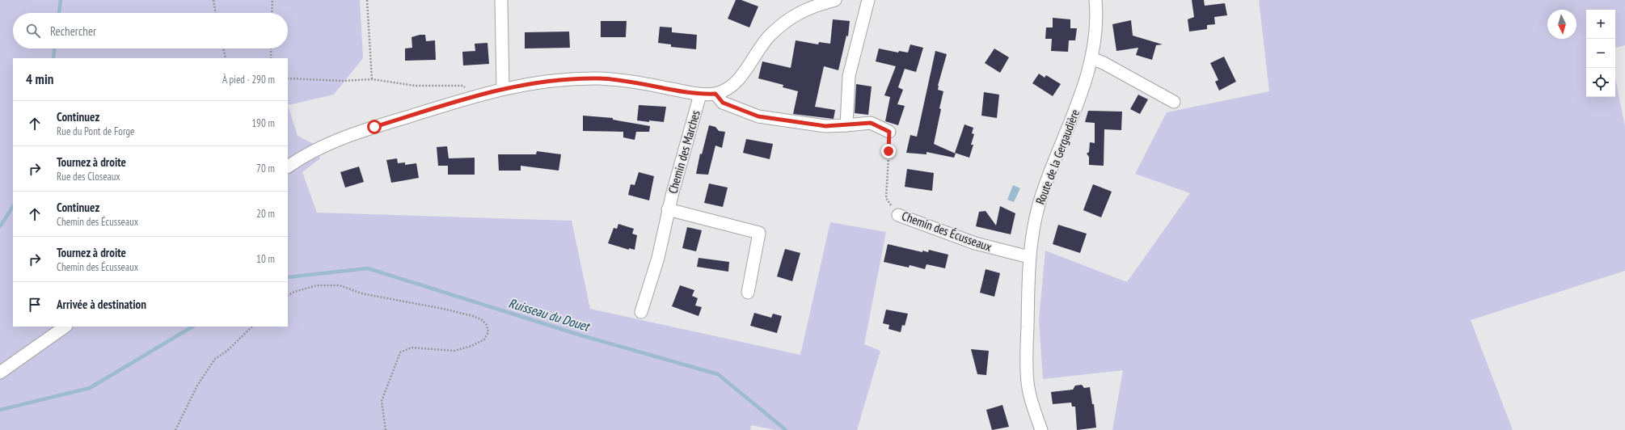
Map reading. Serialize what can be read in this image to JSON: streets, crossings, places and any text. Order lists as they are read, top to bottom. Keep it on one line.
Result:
{"streets":{"street":["Chemin des Marches","Route de la Gergaudière","Chemin des Écusseaux"]},"crossings":[["Route de la Gergaudière","Chemin des Écusseaux"]],"water":["Ruisseau du Douet"],"north":"bottom","page":{"map_buttons":["+","−"],"search":"Rechercher","heading":["4 min","À pied · 290 m"],"list":[["Continuez","Rue du Pont de Forge","190 m"],["Tournez à droite","Rue des Closeaux","70 m"],["Continuez","Chemin des Écusseaux","20 m"],["Tournez à droite","Chemin des Écusseaux","10 m"],"Arrivée à destination"]}}
